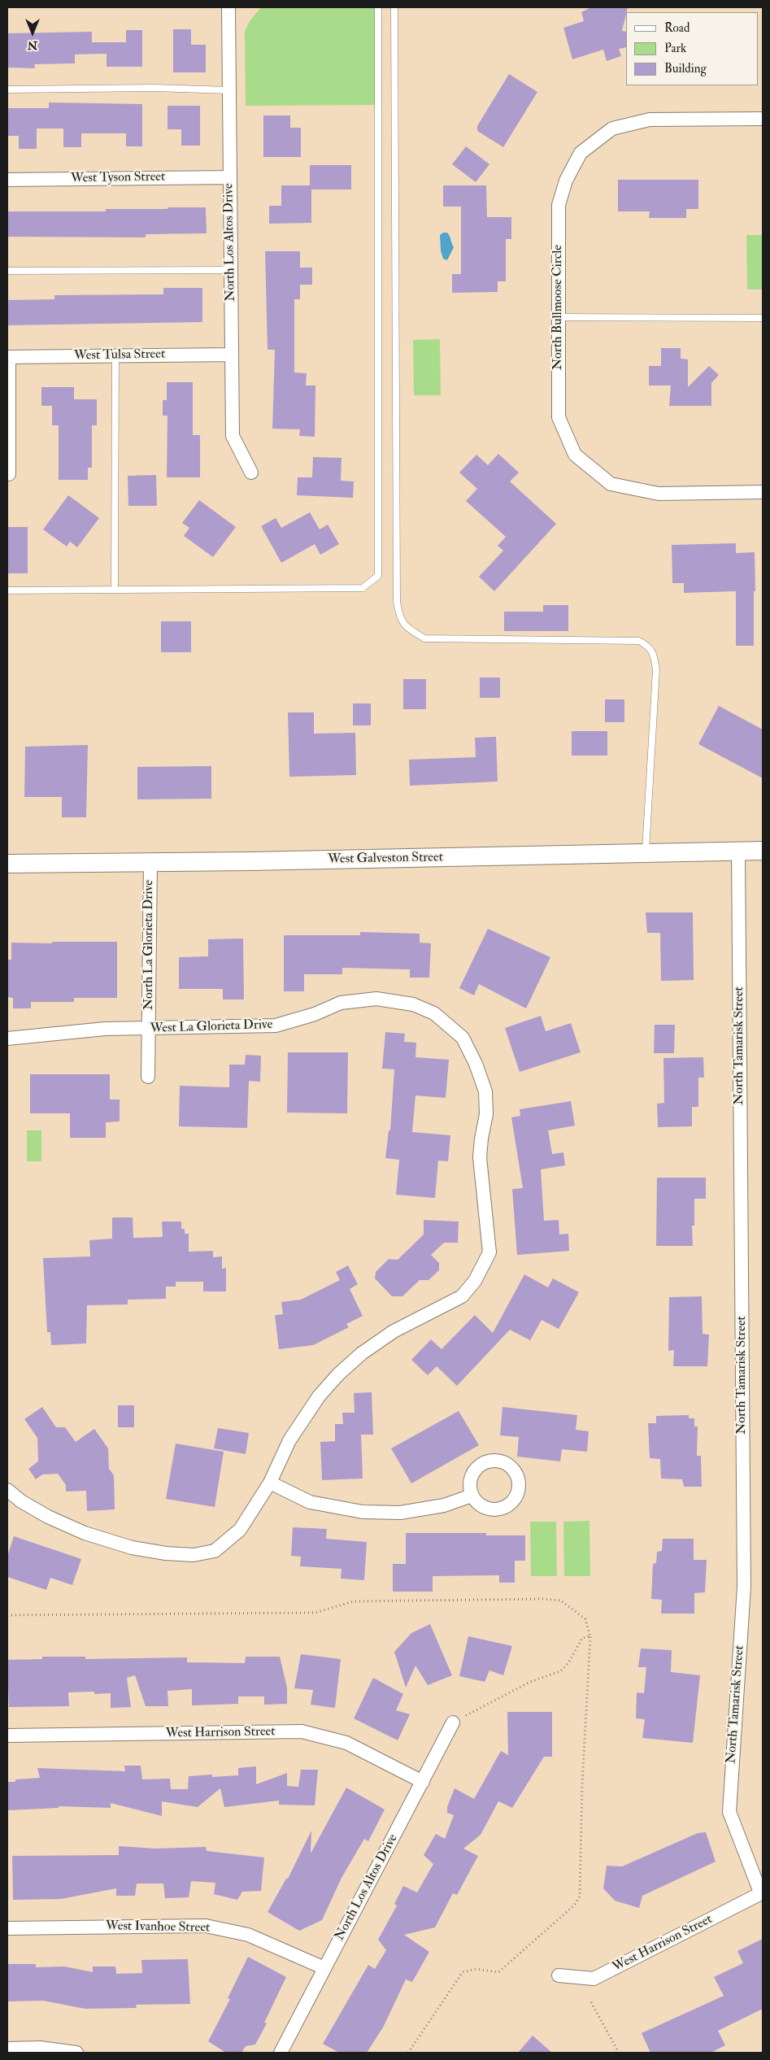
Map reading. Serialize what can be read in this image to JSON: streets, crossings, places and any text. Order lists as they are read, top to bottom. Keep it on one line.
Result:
{"streets":{"street":["West Tyson Street","North Los Altos Drive","North Bullmoose Circle","West Tulsa Street","West Galveston Street","North La Glorieta Drive","West La Glorieta Drive","North Tamarisk Street","West Harrison Street","West Ivanhoe Street"]},"crossings":[["West Tyson Street","North Los Altos Drive"],["North Los Altos Drive","West Tulsa Street"],["North Los Altos Drive","West Harrison Street"],["North Los Altos Drive","West Ivanhoe Street"],["West Galveston Street","North La Glorieta Drive"],["West Galveston Street","North Tamarisk Street"],["North La Glorieta Drive","West La Glorieta Drive"],["North Tamarisk Street","West Harrison Street"]],"legend":["Road","Park","Building"],"north":"bottom"}
